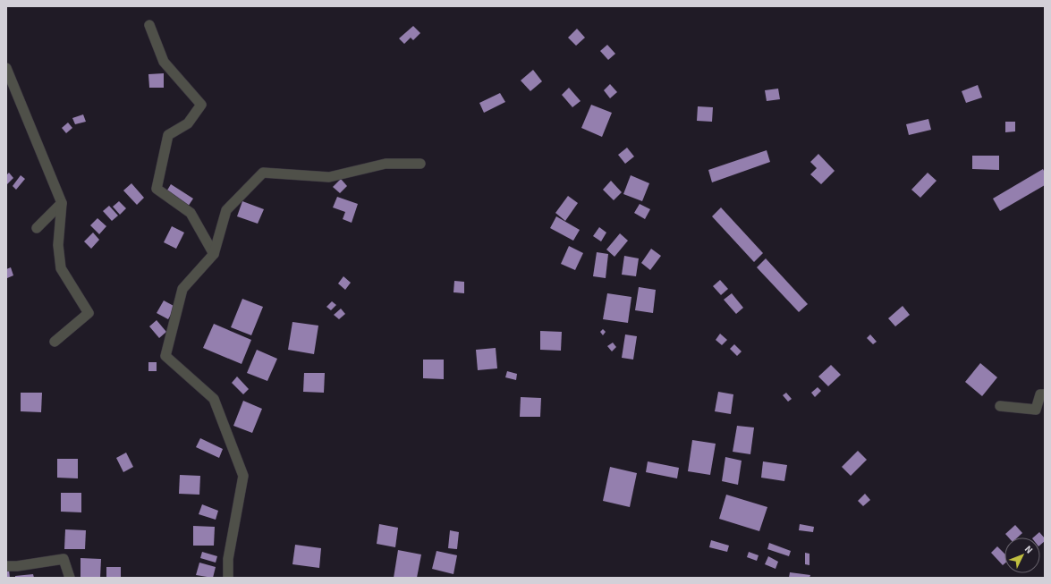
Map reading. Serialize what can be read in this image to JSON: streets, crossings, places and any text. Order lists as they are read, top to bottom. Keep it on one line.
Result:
{"north":"top right"}
